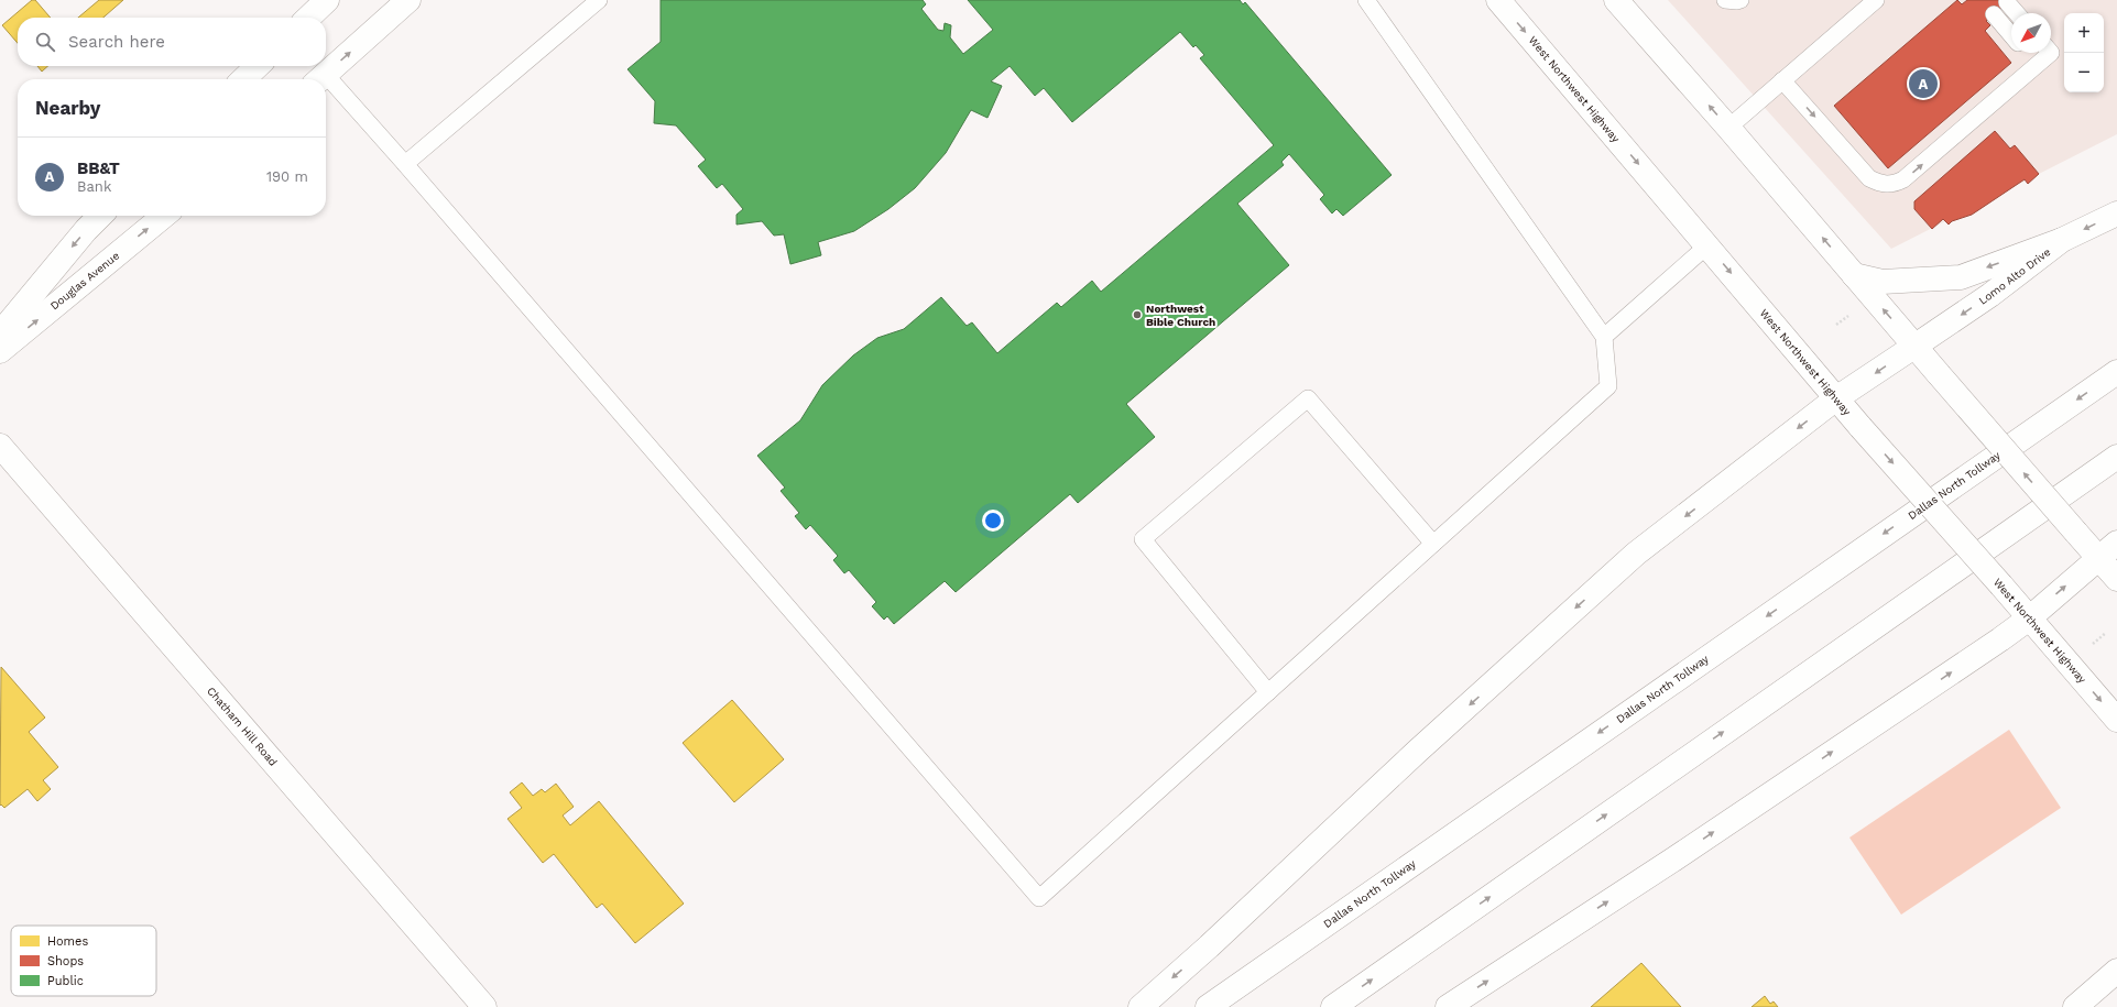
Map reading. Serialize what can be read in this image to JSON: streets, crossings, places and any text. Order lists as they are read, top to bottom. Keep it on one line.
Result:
{"streets":{"main road":["West Northwest Highway","Lomo Alto Drive","Douglas Avenue","Dallas North Tollway","Chatham Hill Road"]},"crossings":[["West Northwest Highway","Lomo Alto Drive"]],"places":["Northwest Bible Church"],"legend":["Homes","Shops","Public"],"north":"bottom left","page":{"map_buttons":["+","−"],"search":"Search here","pins":"A","heading":"Nearby","list":[{"mark":"A","name":"BB&T","note":"Bank","value":"190 m"}]}}
